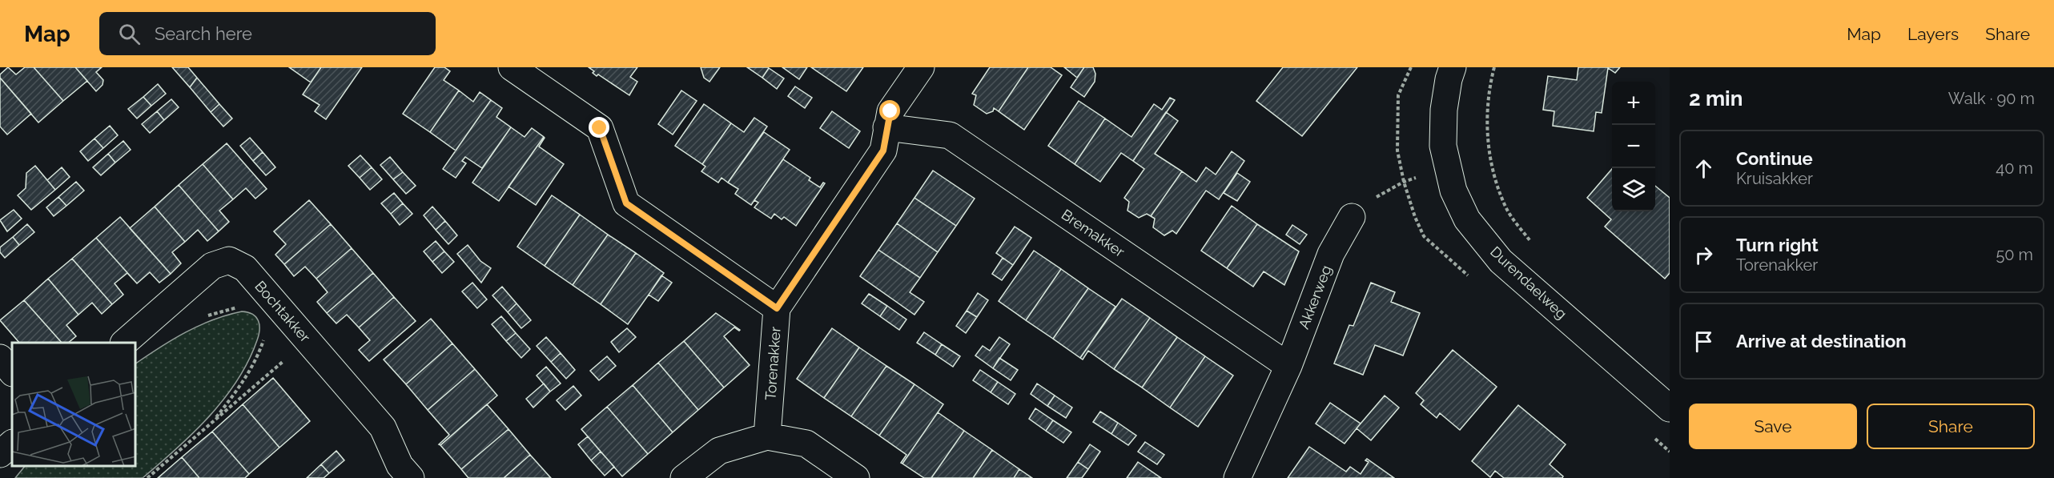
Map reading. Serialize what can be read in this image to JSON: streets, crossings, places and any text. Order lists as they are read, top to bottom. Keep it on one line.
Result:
{"streets":{"street":["Bremakker","Durendaelweg","Akkerweg","Bochtakker","Torenakker"]},"crossings":[["Bremakker","Akkerweg"]],"page":{"header":"Map","search":"Search here","nav":["Map","Layers","Share"],"heading":["2 min","Walk · 90 m"],"map_buttons":["+","−"],"list":[["Continue","Kruisakker","40 m"],["Turn right","Torenakker","50 m"],"Arrive at destination"],"buttons":["Save","Share"]}}
